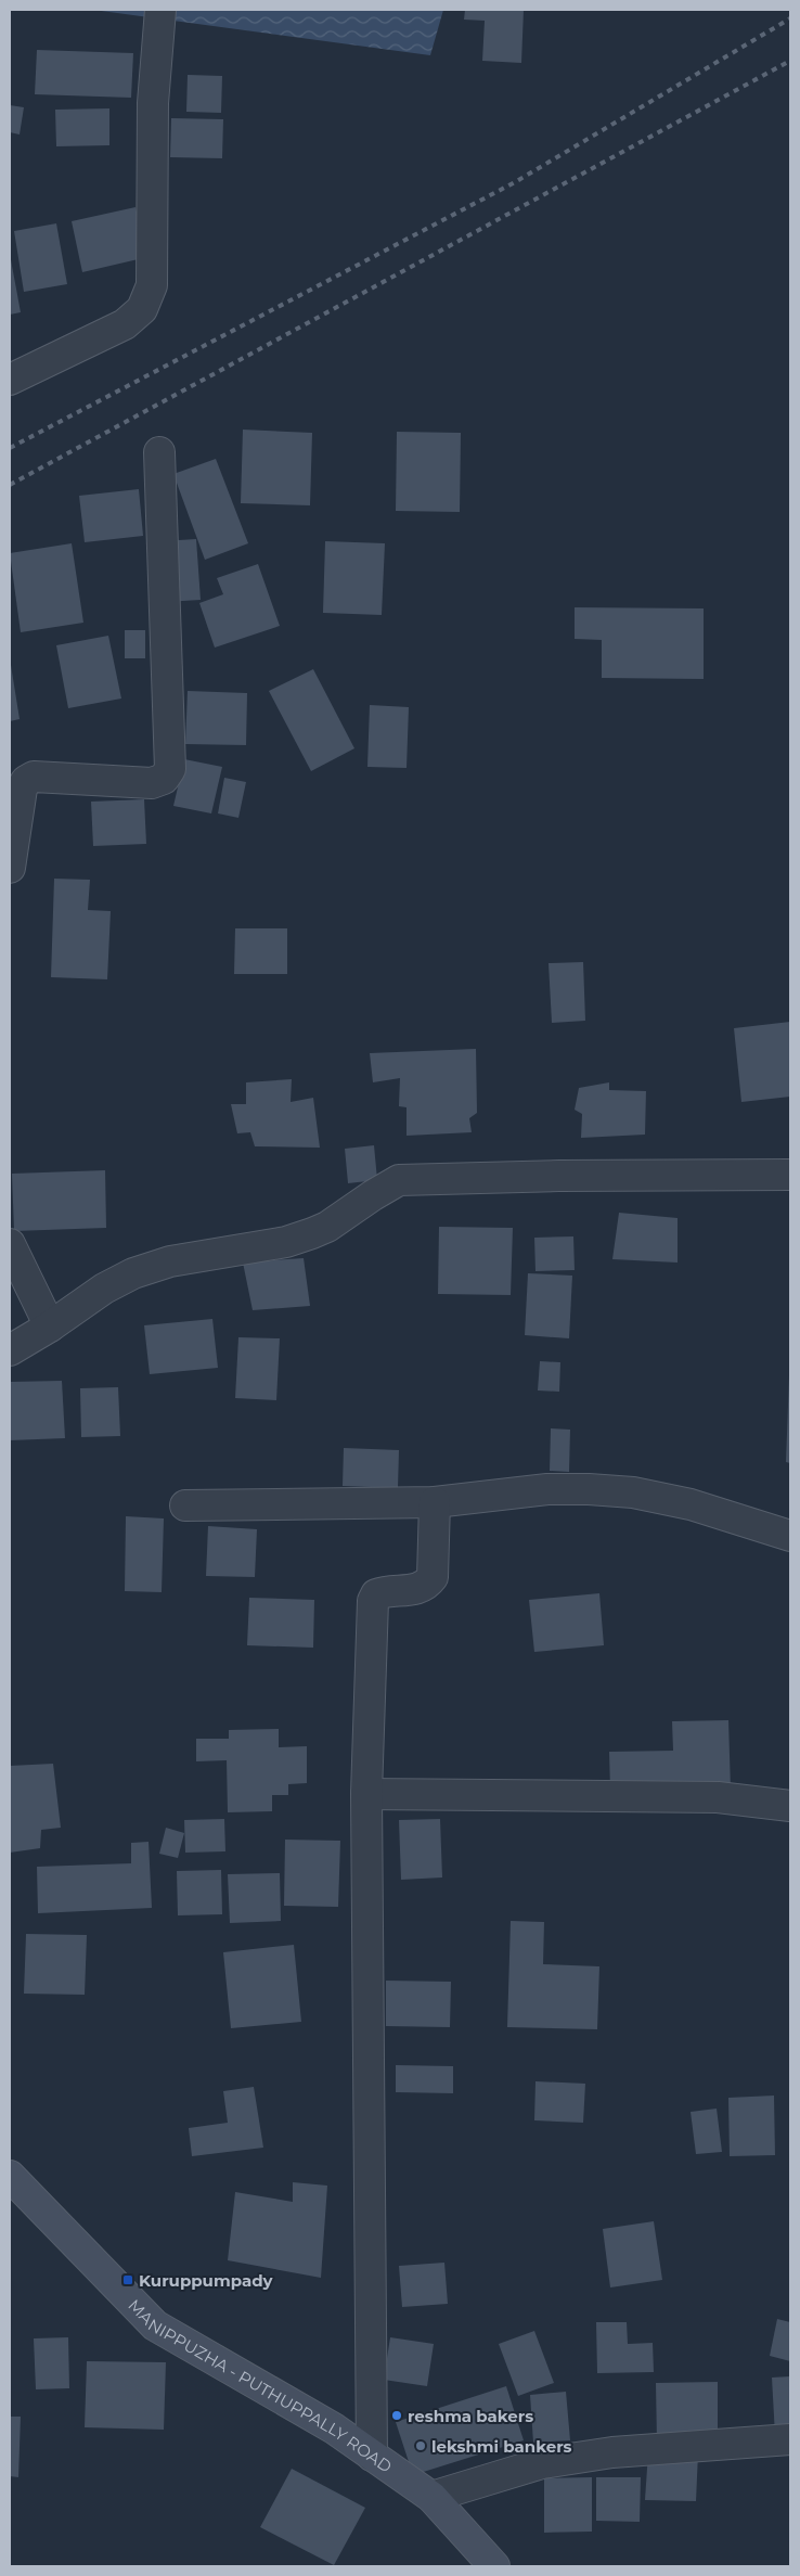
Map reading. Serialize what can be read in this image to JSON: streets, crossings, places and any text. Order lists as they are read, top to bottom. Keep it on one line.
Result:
{"streets":{"main road":["MANIPPUZHA - PUTHUPPALLY ROAD"]},"places":{"transit":["Kuruppumpady"],"other":["reshma bakers","lekshmi bankers"]}}
